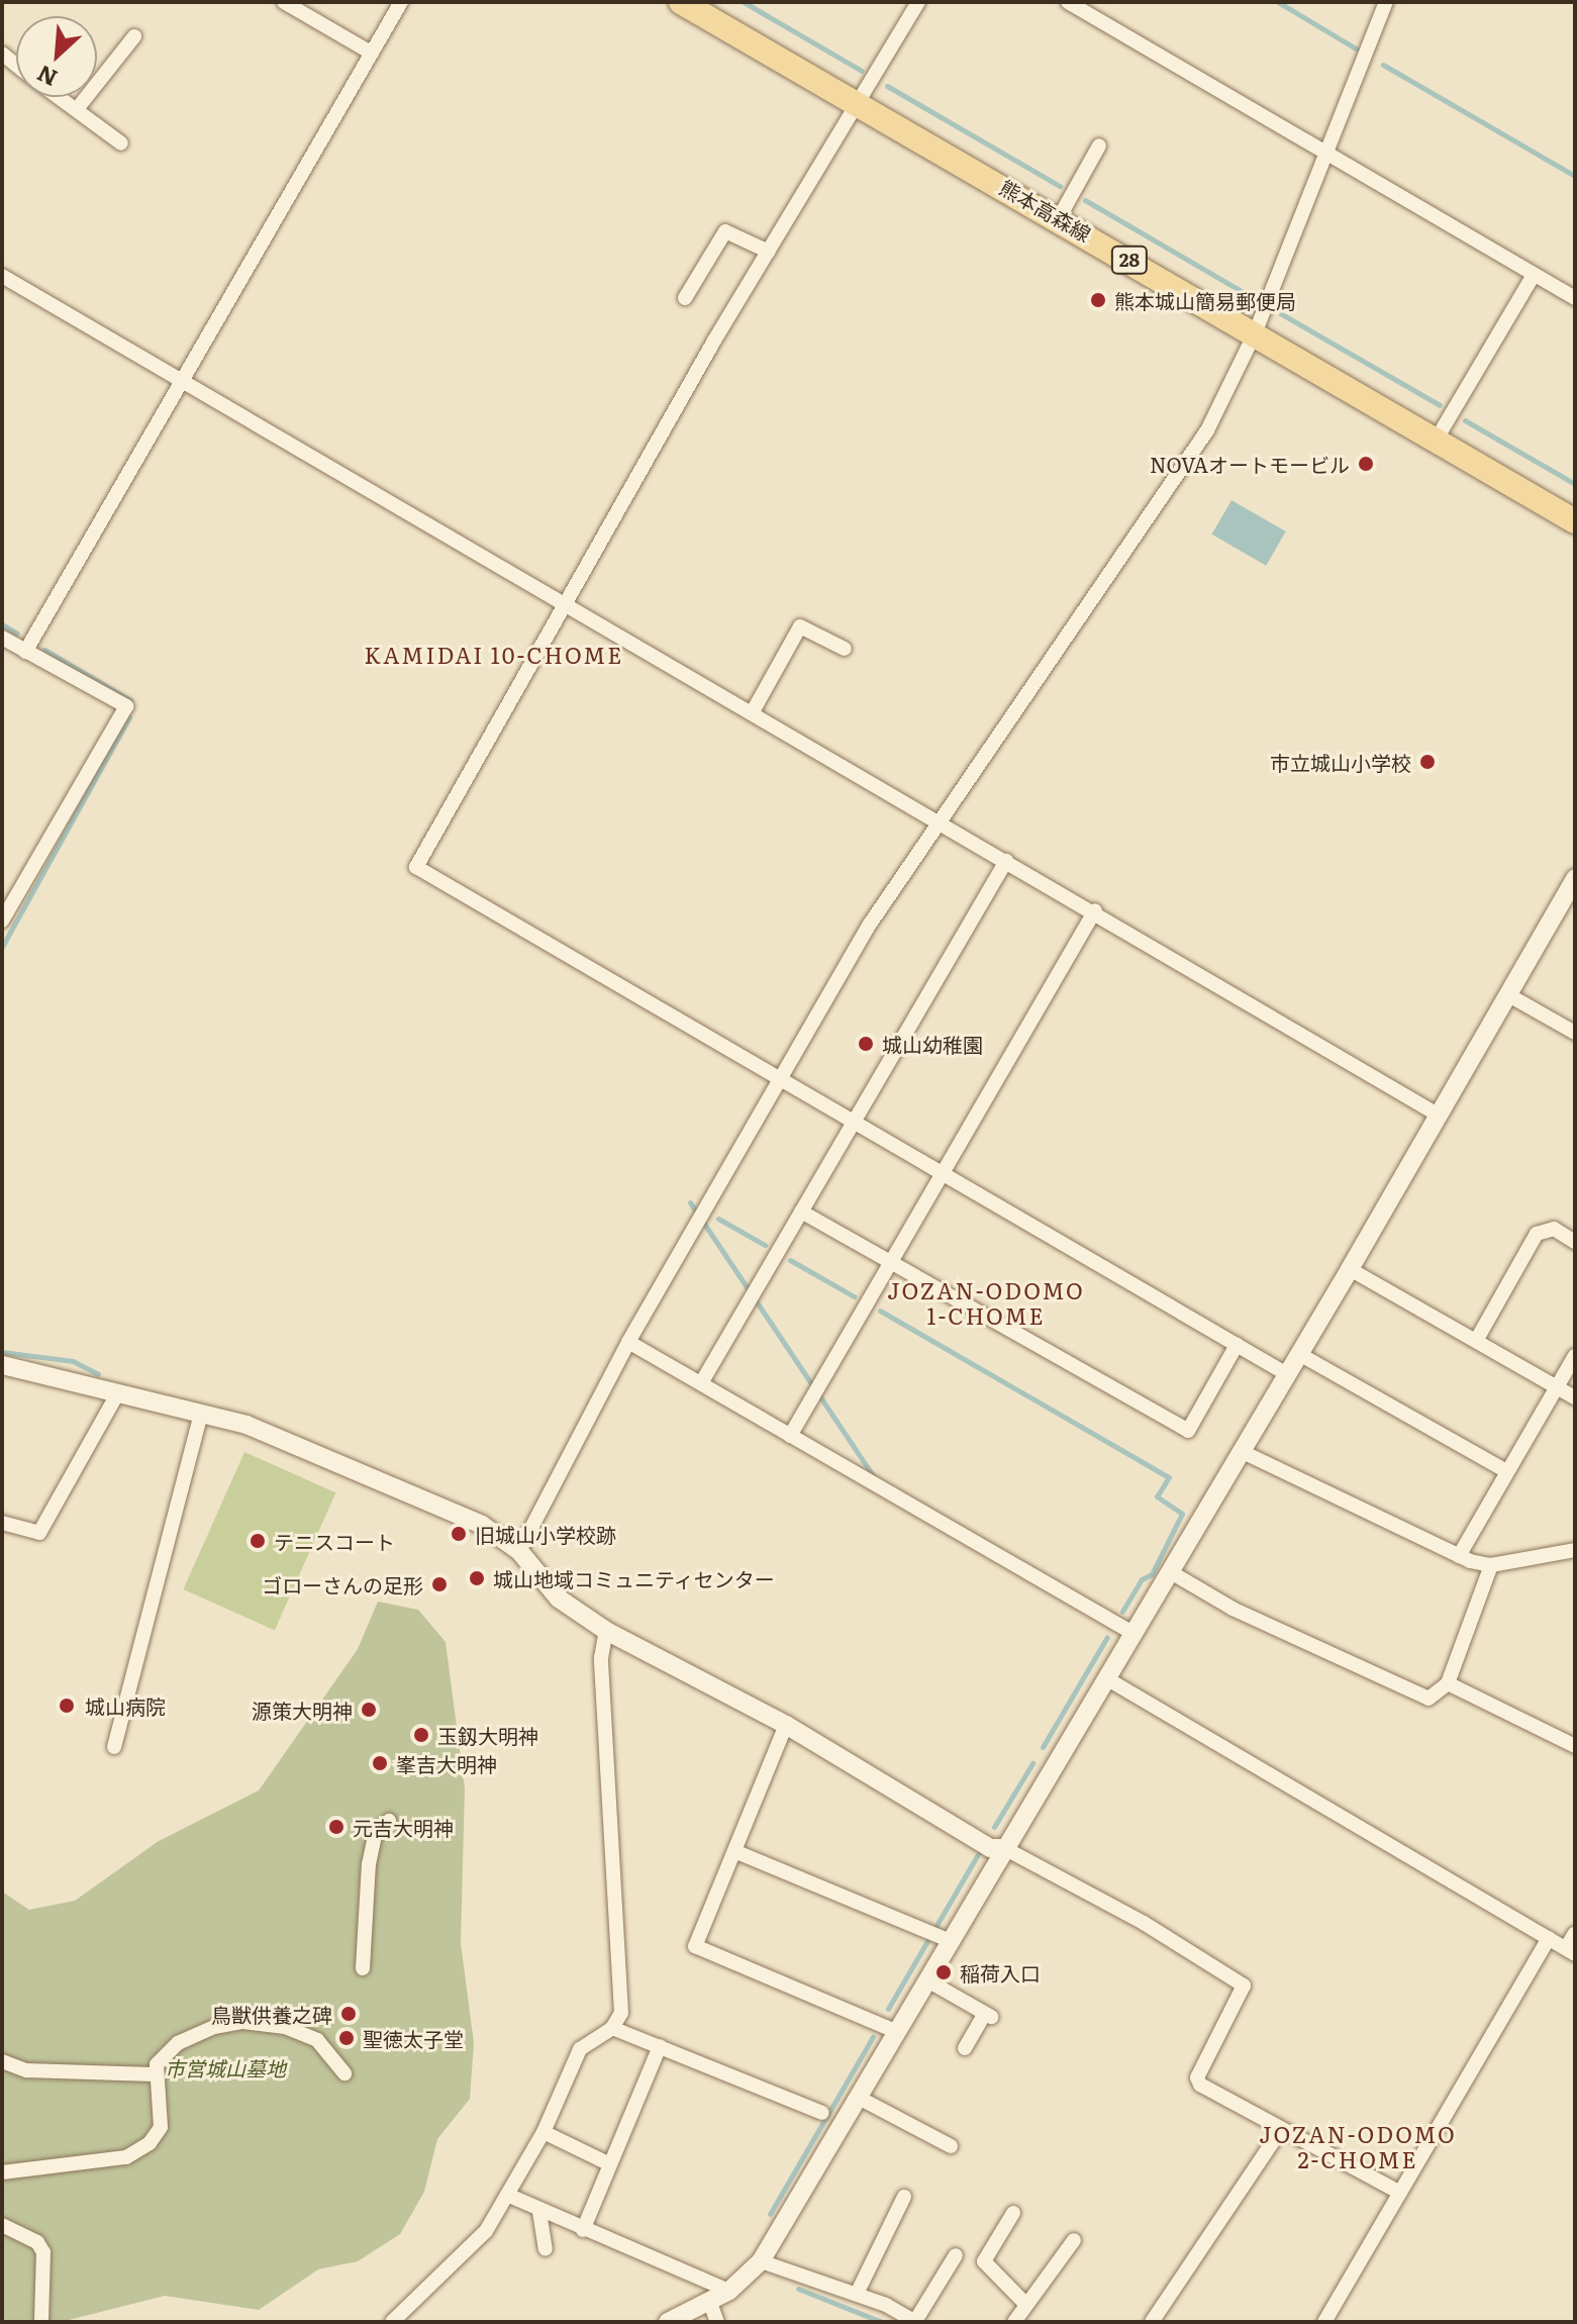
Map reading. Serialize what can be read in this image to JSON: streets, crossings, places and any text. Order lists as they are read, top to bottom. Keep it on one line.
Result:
{"streets":{"main road":["熊本高森線","28"]},"districts":["KAMIDAI 10-CHOME","JOZAN-ODOMO 1-CHOME","JOZAN-ODOMO 2-CHOME"],"parks":["市営城山墓地"],"places":["熊本城山簡易郵便局","NOVAオートモービル","市立城山小学校","城山幼稚園","旧城山小学校跡","テニスコート","城山地域コミュニティセンター","ゴローさんの足形","城山病院","源策大明神","玉釼大明神","峯吉大明神","元吉大明神","稲荷入口","鳥獣供養之碑","聖徳太子堂"],"north":"bottom left"}
